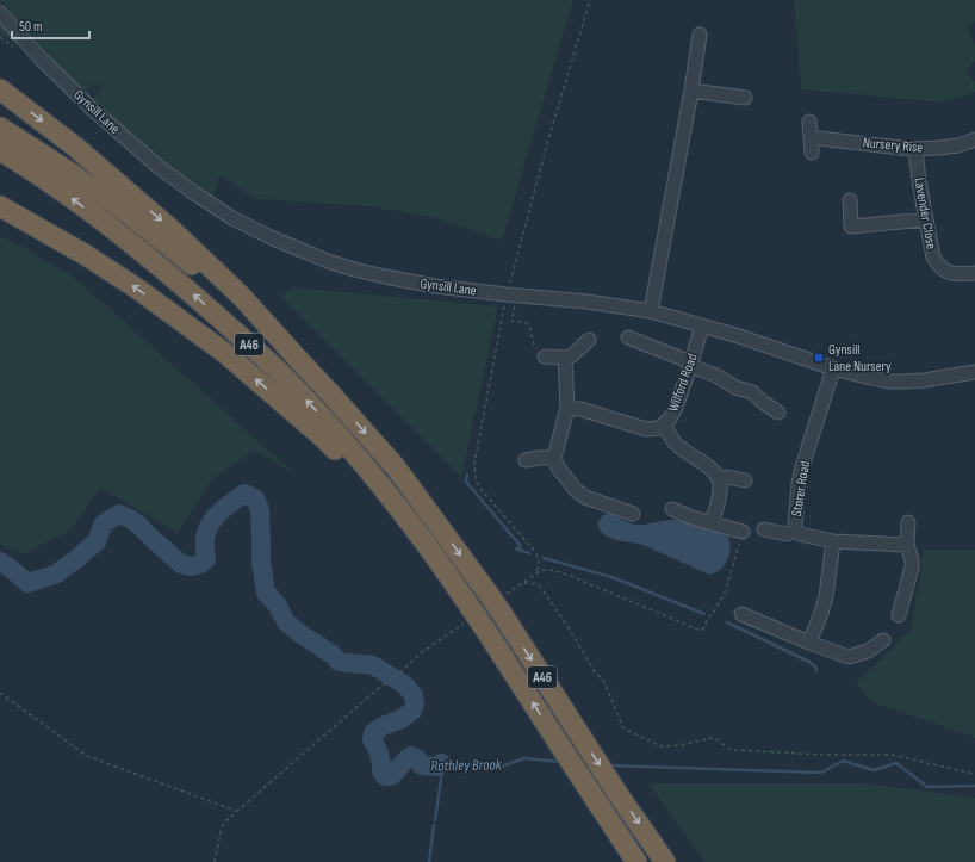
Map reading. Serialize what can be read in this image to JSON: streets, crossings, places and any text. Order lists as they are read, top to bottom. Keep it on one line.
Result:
{"streets":{"highway":["A46"],"street":["Gynsill Lane","Nursery Rise","Lavender Close","Wilford Road","Storer Road"]},"crossings":[["Gynsill Lane","Wilford Road"],["Gynsill Lane","Storer Road"],["Nursery Rise","Lavender Close"]],"water":["Rothley Brook"],"places":{"transit":["Gynsill Lane Nursery"]},"scale_bar":"50 m"}
